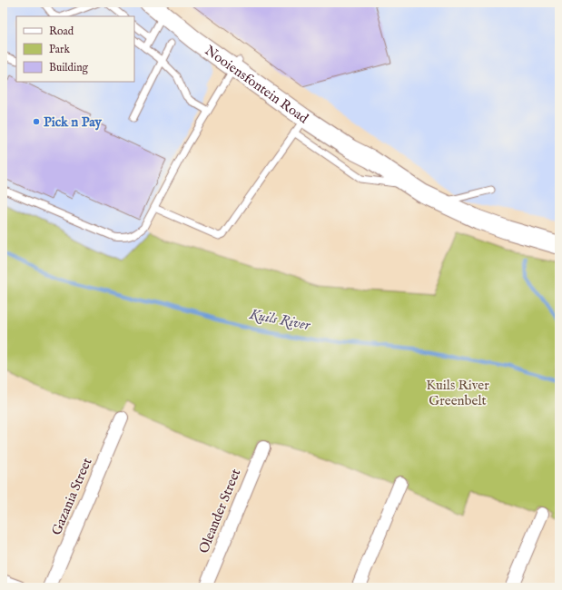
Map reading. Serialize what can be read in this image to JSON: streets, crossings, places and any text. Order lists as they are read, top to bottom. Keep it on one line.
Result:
{"streets":{"street":["Nooiensfontein Road","Gazania Street","Oleander Street"]},"water":["Kuils River"],"parks":["Kuils River Greenbelt"],"places":["Pick n Pay"],"legend":["Road","Park","Building"]}
